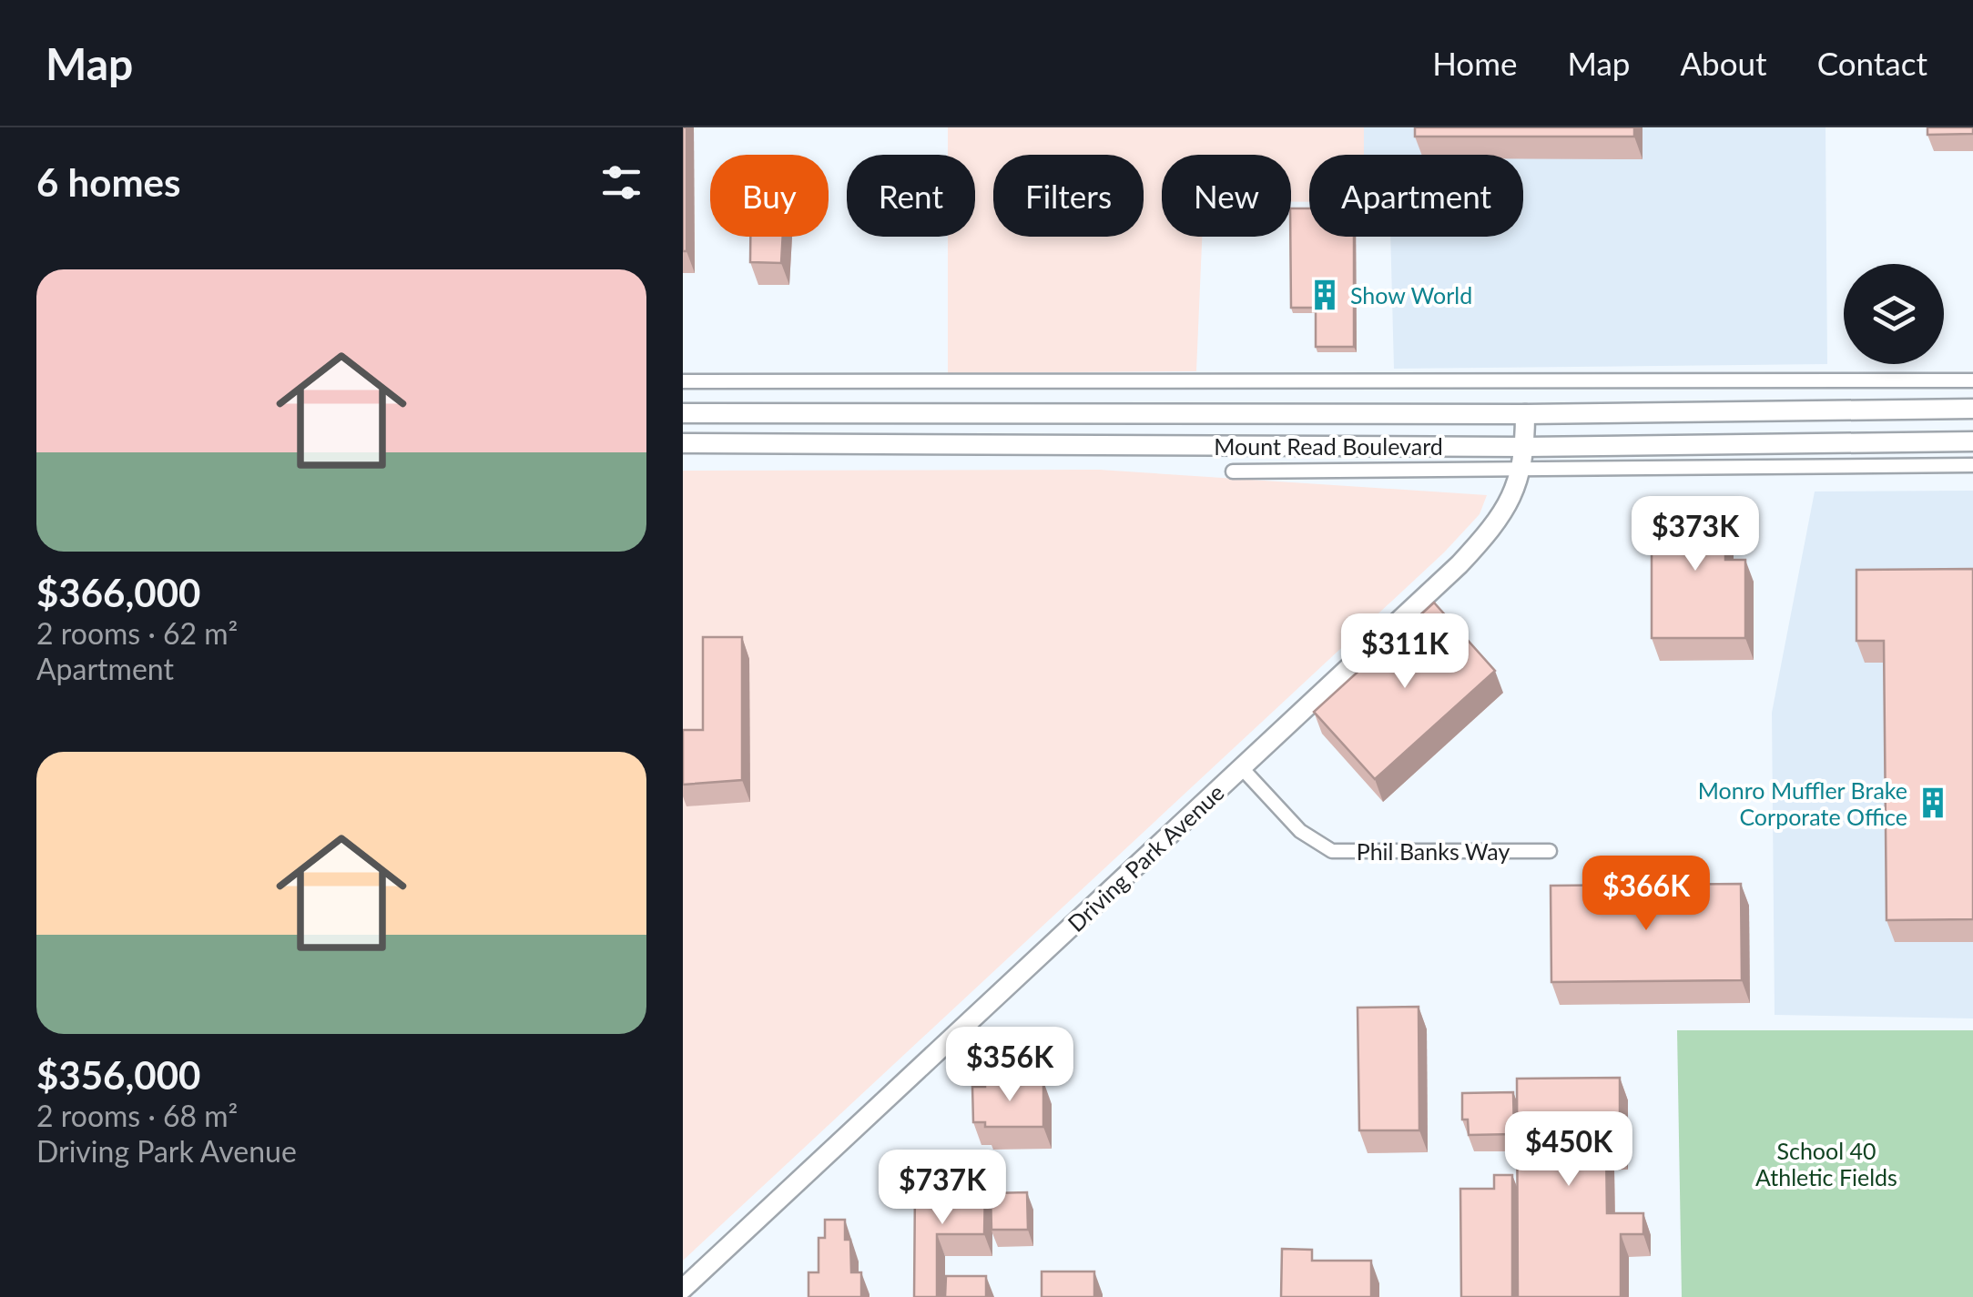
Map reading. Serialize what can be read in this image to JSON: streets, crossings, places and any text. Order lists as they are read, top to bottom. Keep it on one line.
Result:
{"streets":{"main road":["Mount Read Boulevard","Driving Park Avenue"],"street":["Phil Banks Way"]},"crossings":[["Mount Read Boulevard","Driving Park Avenue"],["Phil Banks Way","Driving Park Avenue"]],"parks":["School 40 Athletic Fields"],"places":{"building":["Show World","Monro Muffler Brake Corporate Office"]},"page":{"header":"Map","nav":["Home","Map","About","Contact"],"heading":"6 homes","chip":["Buy","Rent","Filters","New","Apartment"],"list":[{"name":"$366,000","note":"2 rooms · 62 m² · Apartment"},{"name":"$356,000","note":"2 rooms · 68 m² · Driving Park Avenue"}],"price":["$373K","$311K","$366K","$356K","$450K","$737K"]}}
